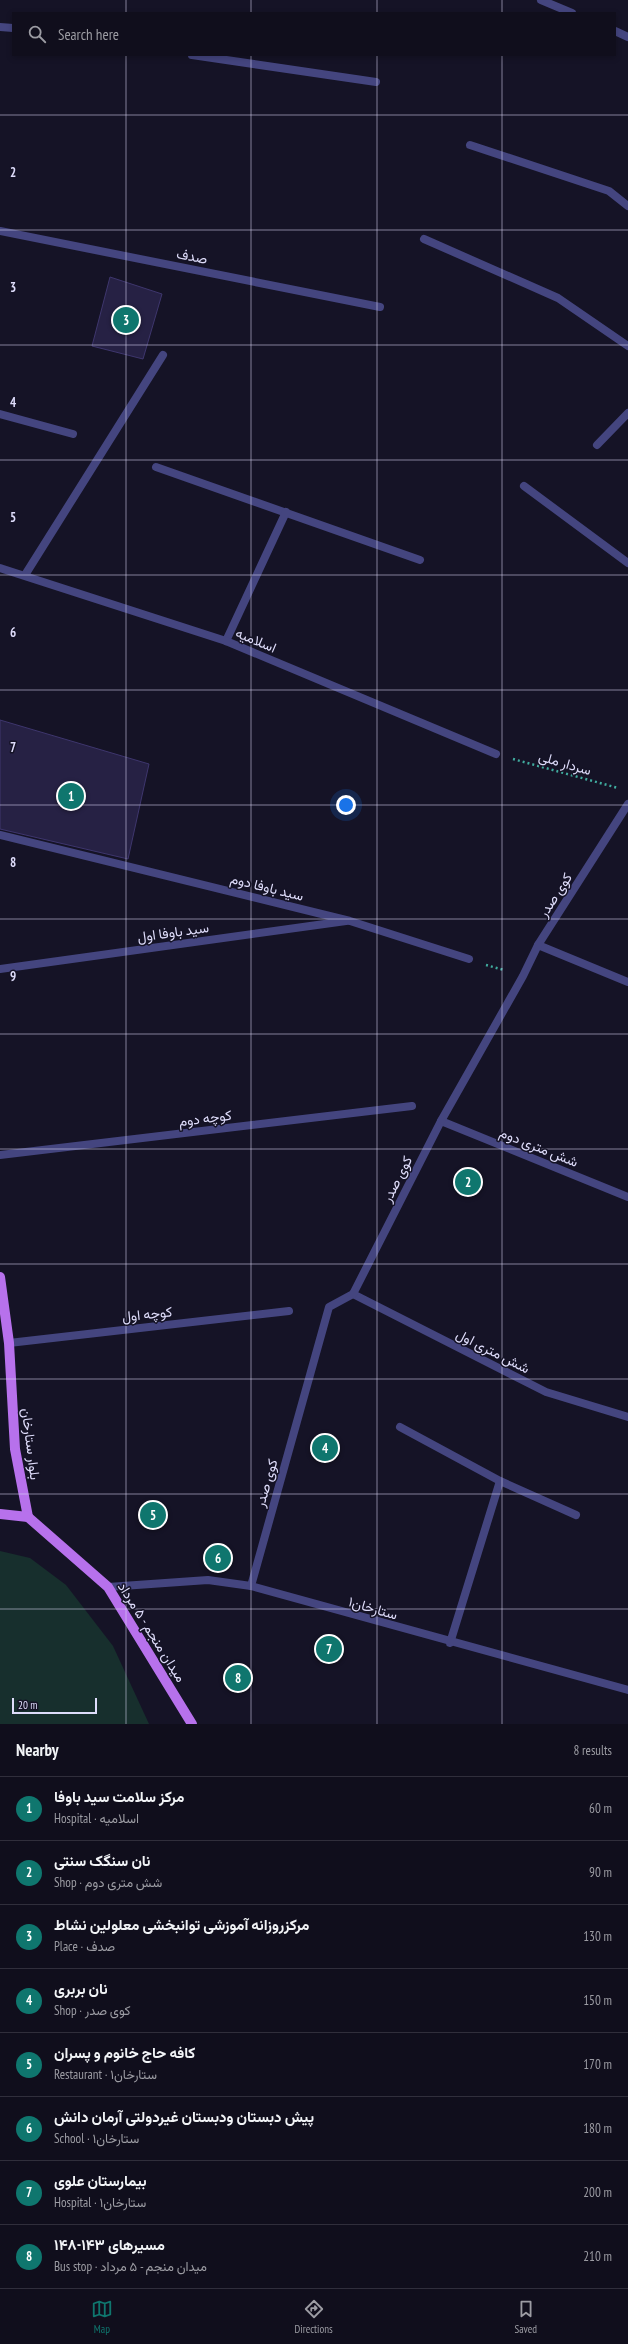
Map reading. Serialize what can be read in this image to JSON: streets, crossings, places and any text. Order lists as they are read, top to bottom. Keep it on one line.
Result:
{"streets":{"main road":["بلوار ستارخان","میدان منجم - ۵ مرداد"],"street":["صدف","اسلامیه","سید باوفا دوم","کوی صدر","سید باوفا اول","کوچه دوم","شش متری دوم","کوچه اول","شش متری اول","ستارخان۱"],"path":["سردار ملی"]},"crossings":[["اسلامیه","سردار ملی"],["سید باوفا دوم","سید باوفا اول"],["کوی صدر","شش متری دوم"],["کوی صدر","شش متری اول"],["کوی صدر","ستارخان۱"],["کوچه اول","بلوار ستارخان"],["بلوار ستارخان","میدان منجم - ۵ مرداد"],["ستارخان۱","میدان منجم - ۵ مرداد"]],"scale_bar":"20 m","page":{"search":"Search here","pins":["3","1","2","4","5","6","7","8"],"scale":"20 m","heading":["Nearby","8 results"],"list":[{"mark":"1","name":"مرکز سلامت سید باوفا","note":"Hospital · اسلامیه","value":"60 m"},{"mark":"2","name":"نان سنگک سنتی","note":"Shop · شش متری دوم","value":"90 m"},{"mark":"3","name":"مرکزروزانه آموزشی توانبخشی معلولین نشاط","note":"Place · صدف","value":"130 m"},{"mark":"4","name":"نان بربری","note":"Shop · کوی صدر","value":"150 m"},{"mark":"5","name":"کافه حاج‌ خانوم‌ و پسران","note":"Restaurant · ستارخان۱","value":"170 m"},{"mark":"6","name":"پیش دبستان ودبستان غیردولتی آرمان دانش","note":"School · ستارخان۱","value":"180 m"},{"mark":"7","name":"بیمارستان علوی","note":"Hospital · ستارخان۱","value":"200 m"},{"mark":"8","name":"مسیرهای ۱۴۳-۱۴۸","note":"Bus stop · میدان منجم - ۵ مرداد","value":"210 m"}],"nav":["Map","Directions","Saved"]},"grid":{"rows":["2","3","4","5","6","7","8","9"]}}
